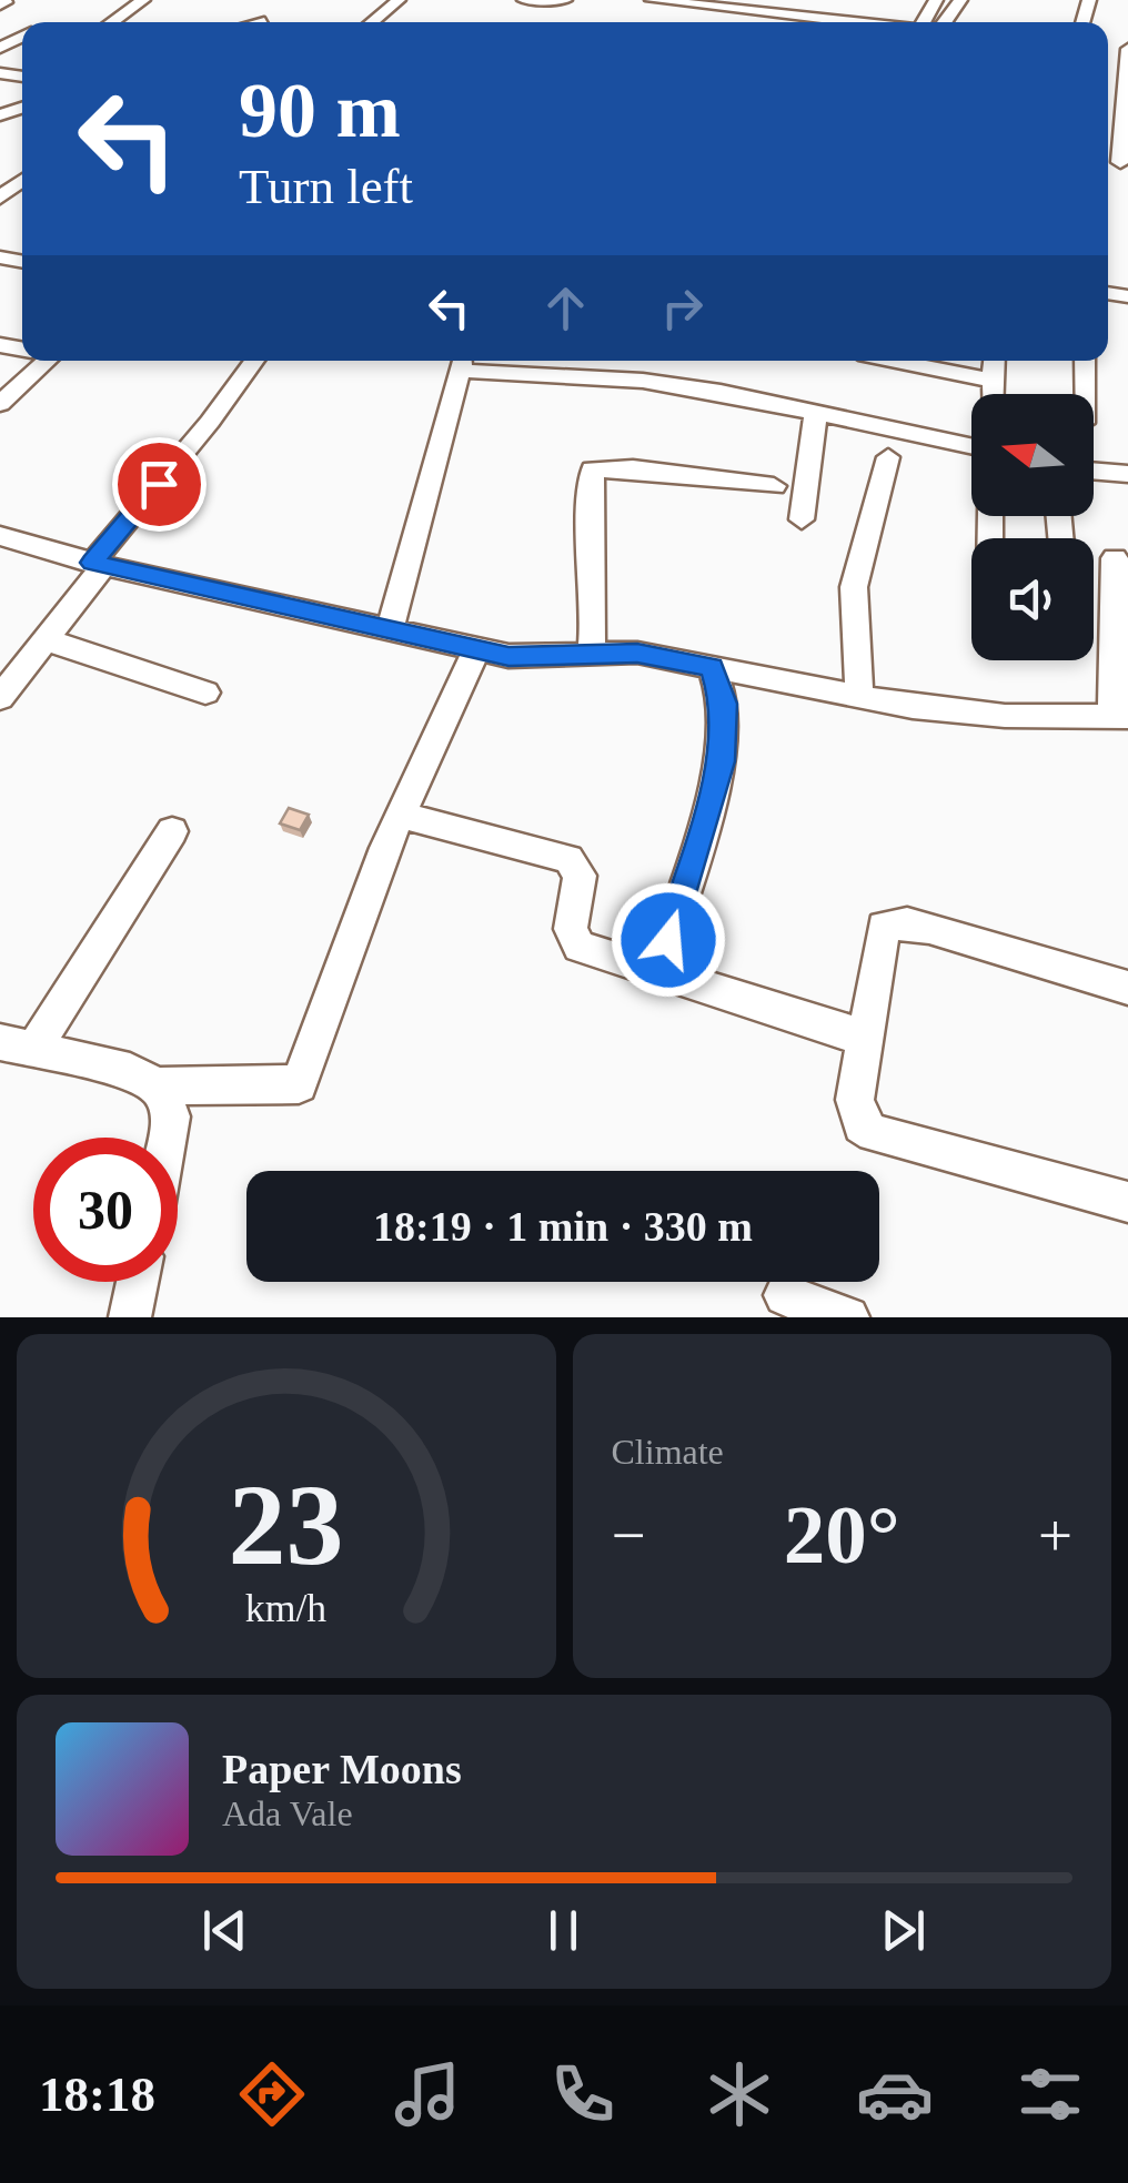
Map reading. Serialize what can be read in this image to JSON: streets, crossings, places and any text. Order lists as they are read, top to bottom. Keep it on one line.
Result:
{"north":"left","page":{"turn":["90 m","Turn left"],"limit":"30","trip":"18:19 · 1 min · 330 m","tile":"Climate","heat":["−","20°","+"],"song":["Paper Moons","Ada Vale"],"tabs":"18:18","gauge":["23","km/h"]}}
